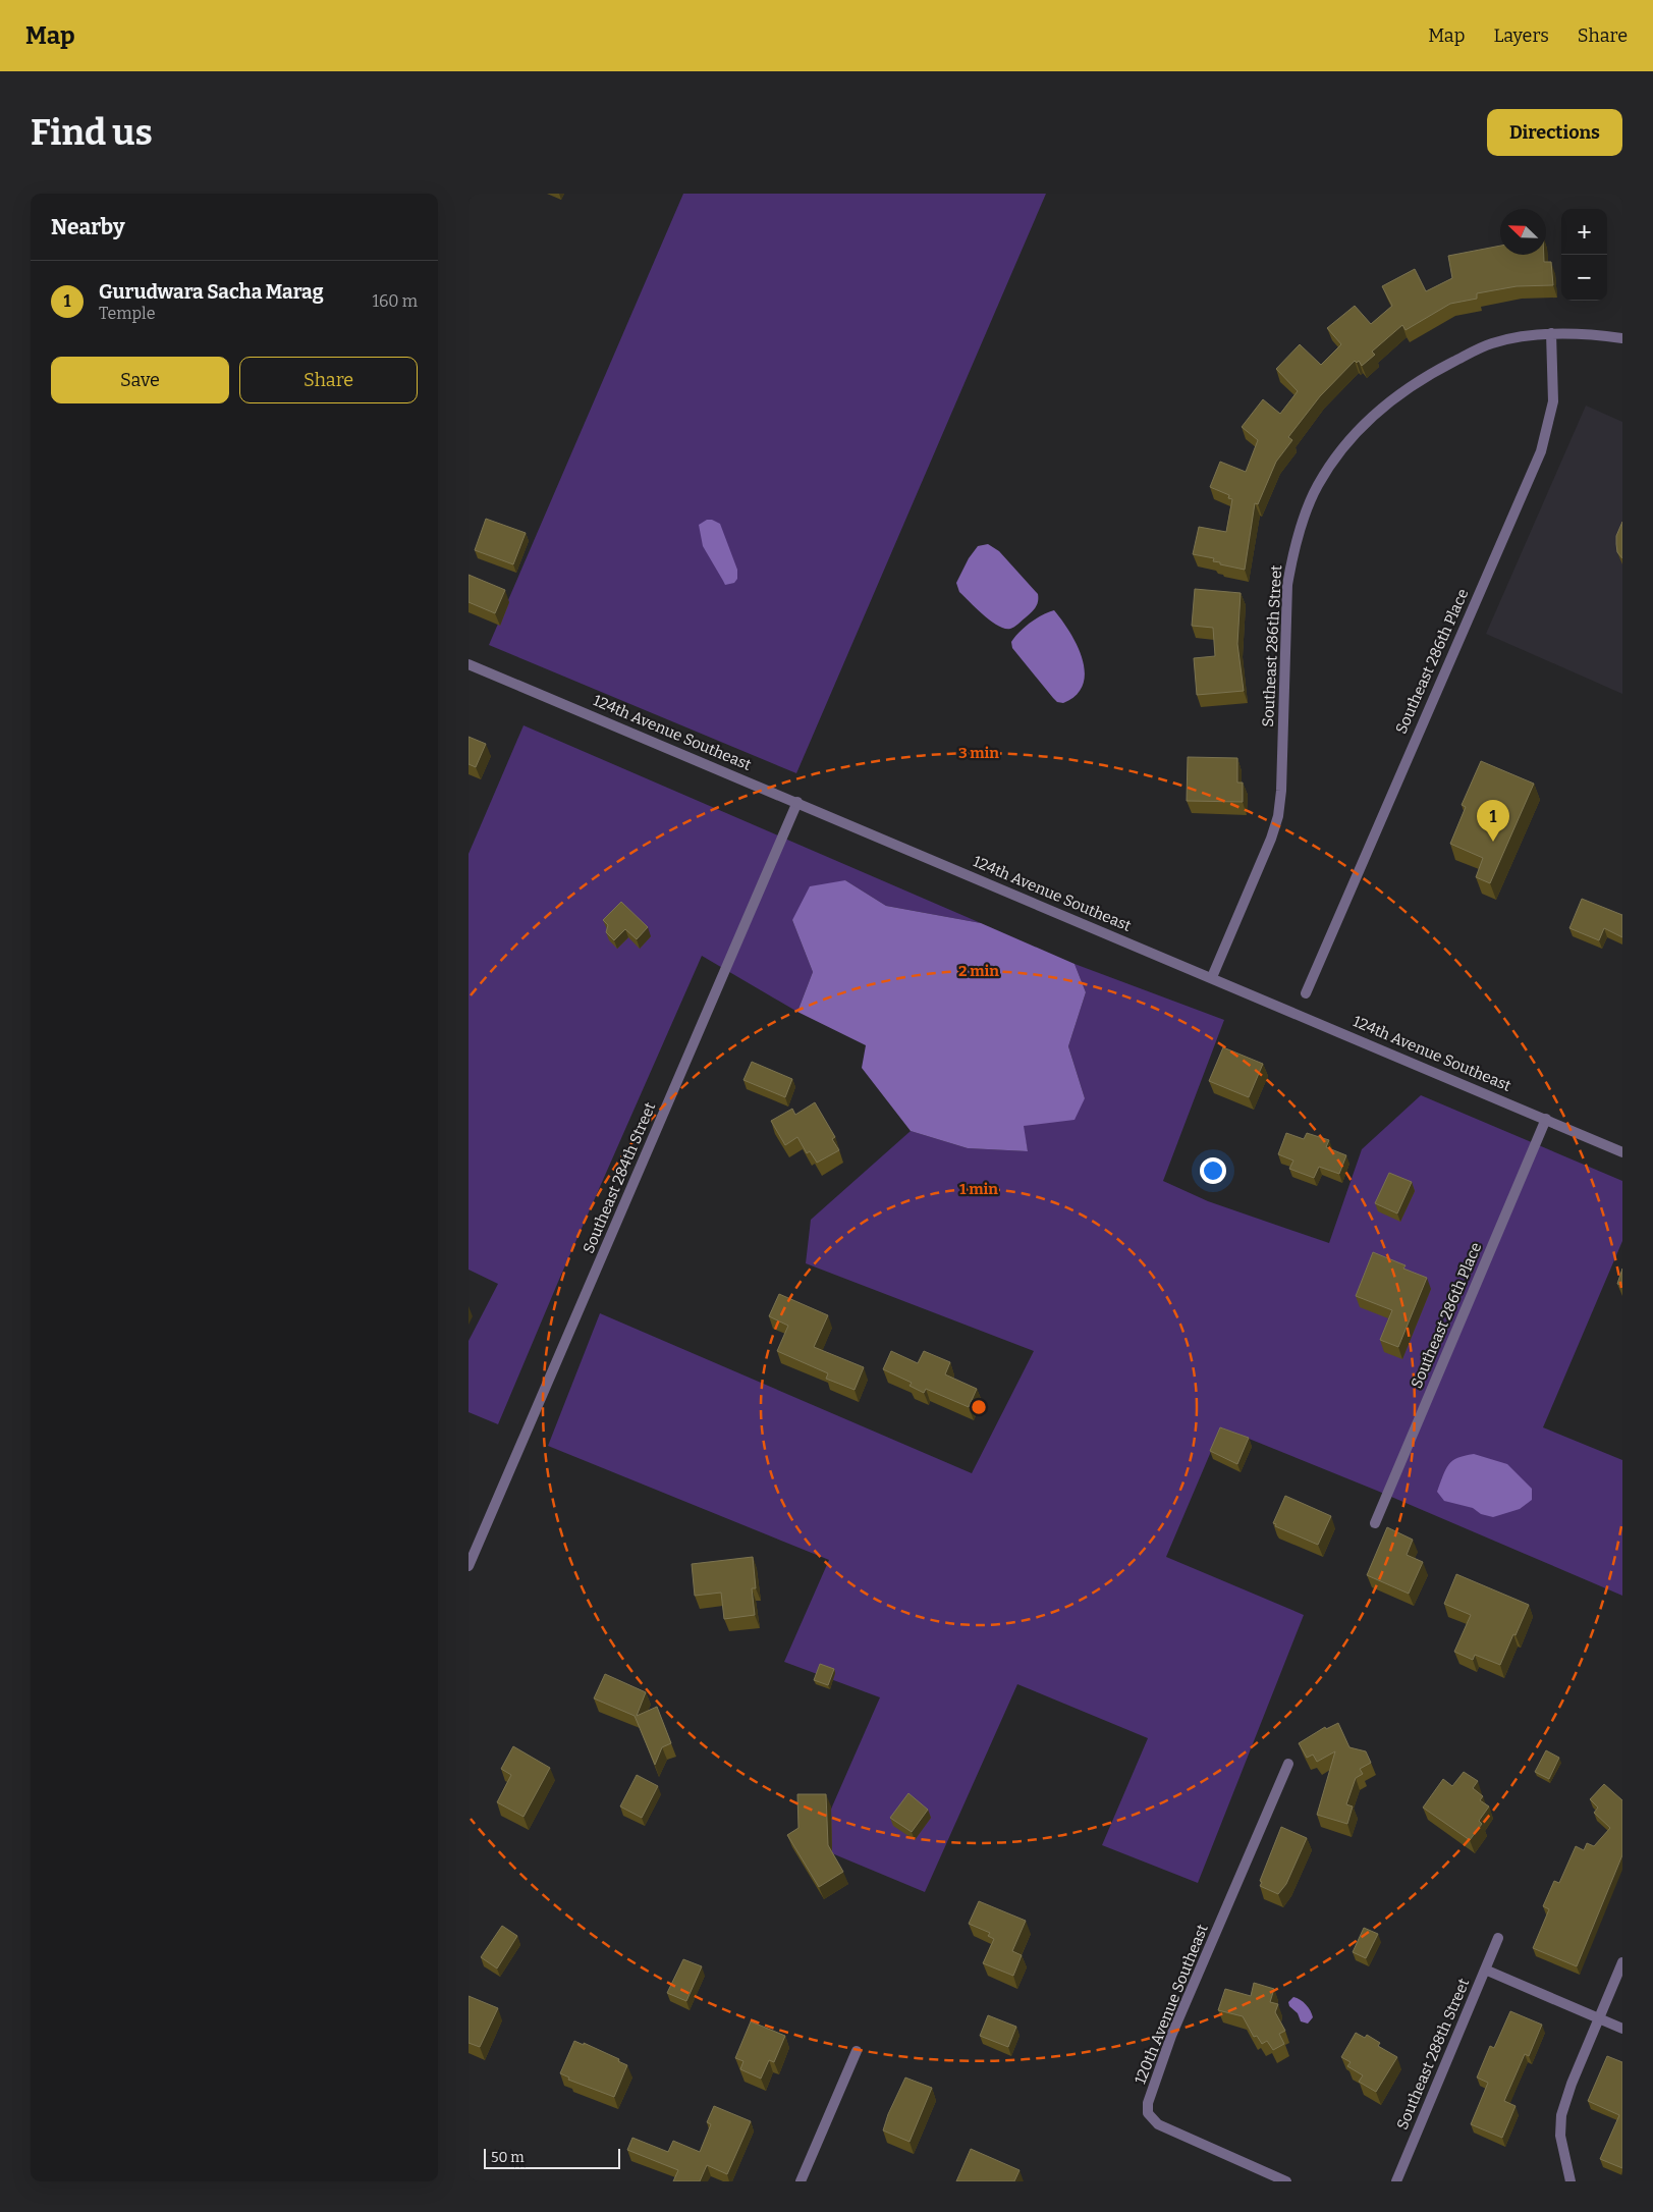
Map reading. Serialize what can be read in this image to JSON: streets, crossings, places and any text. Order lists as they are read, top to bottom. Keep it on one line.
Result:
{"streets":{"street":["Southeast 286th Street","Southeast 286th Place","124th Avenue Southeast","Southeast 284th Street","120th Avenue Southeast","Southeast 288th Street"]},"crossings":[["Southeast 286th Street","Southeast 286th Place"],["Southeast 286th Street","124th Avenue Southeast"],["Southeast 286th Place","124th Avenue Southeast"],["124th Avenue Southeast","Southeast 284th Street"]],"scale_bar":"50 m","north":"top left","page":{"header":"Map","nav":["Map","Layers","Share"],"buttons":["Directions",["Save","Share"]],"title":"Find us","heading":"Nearby","map_buttons":["+","−"],"list":[{"mark":"1","name":"Gurudwara Sacha Marag","note":"Temple","value":"160 m"}],"pins":"1","scale":"50 m"},"rings":["3 min","2 min","1 min"]}
